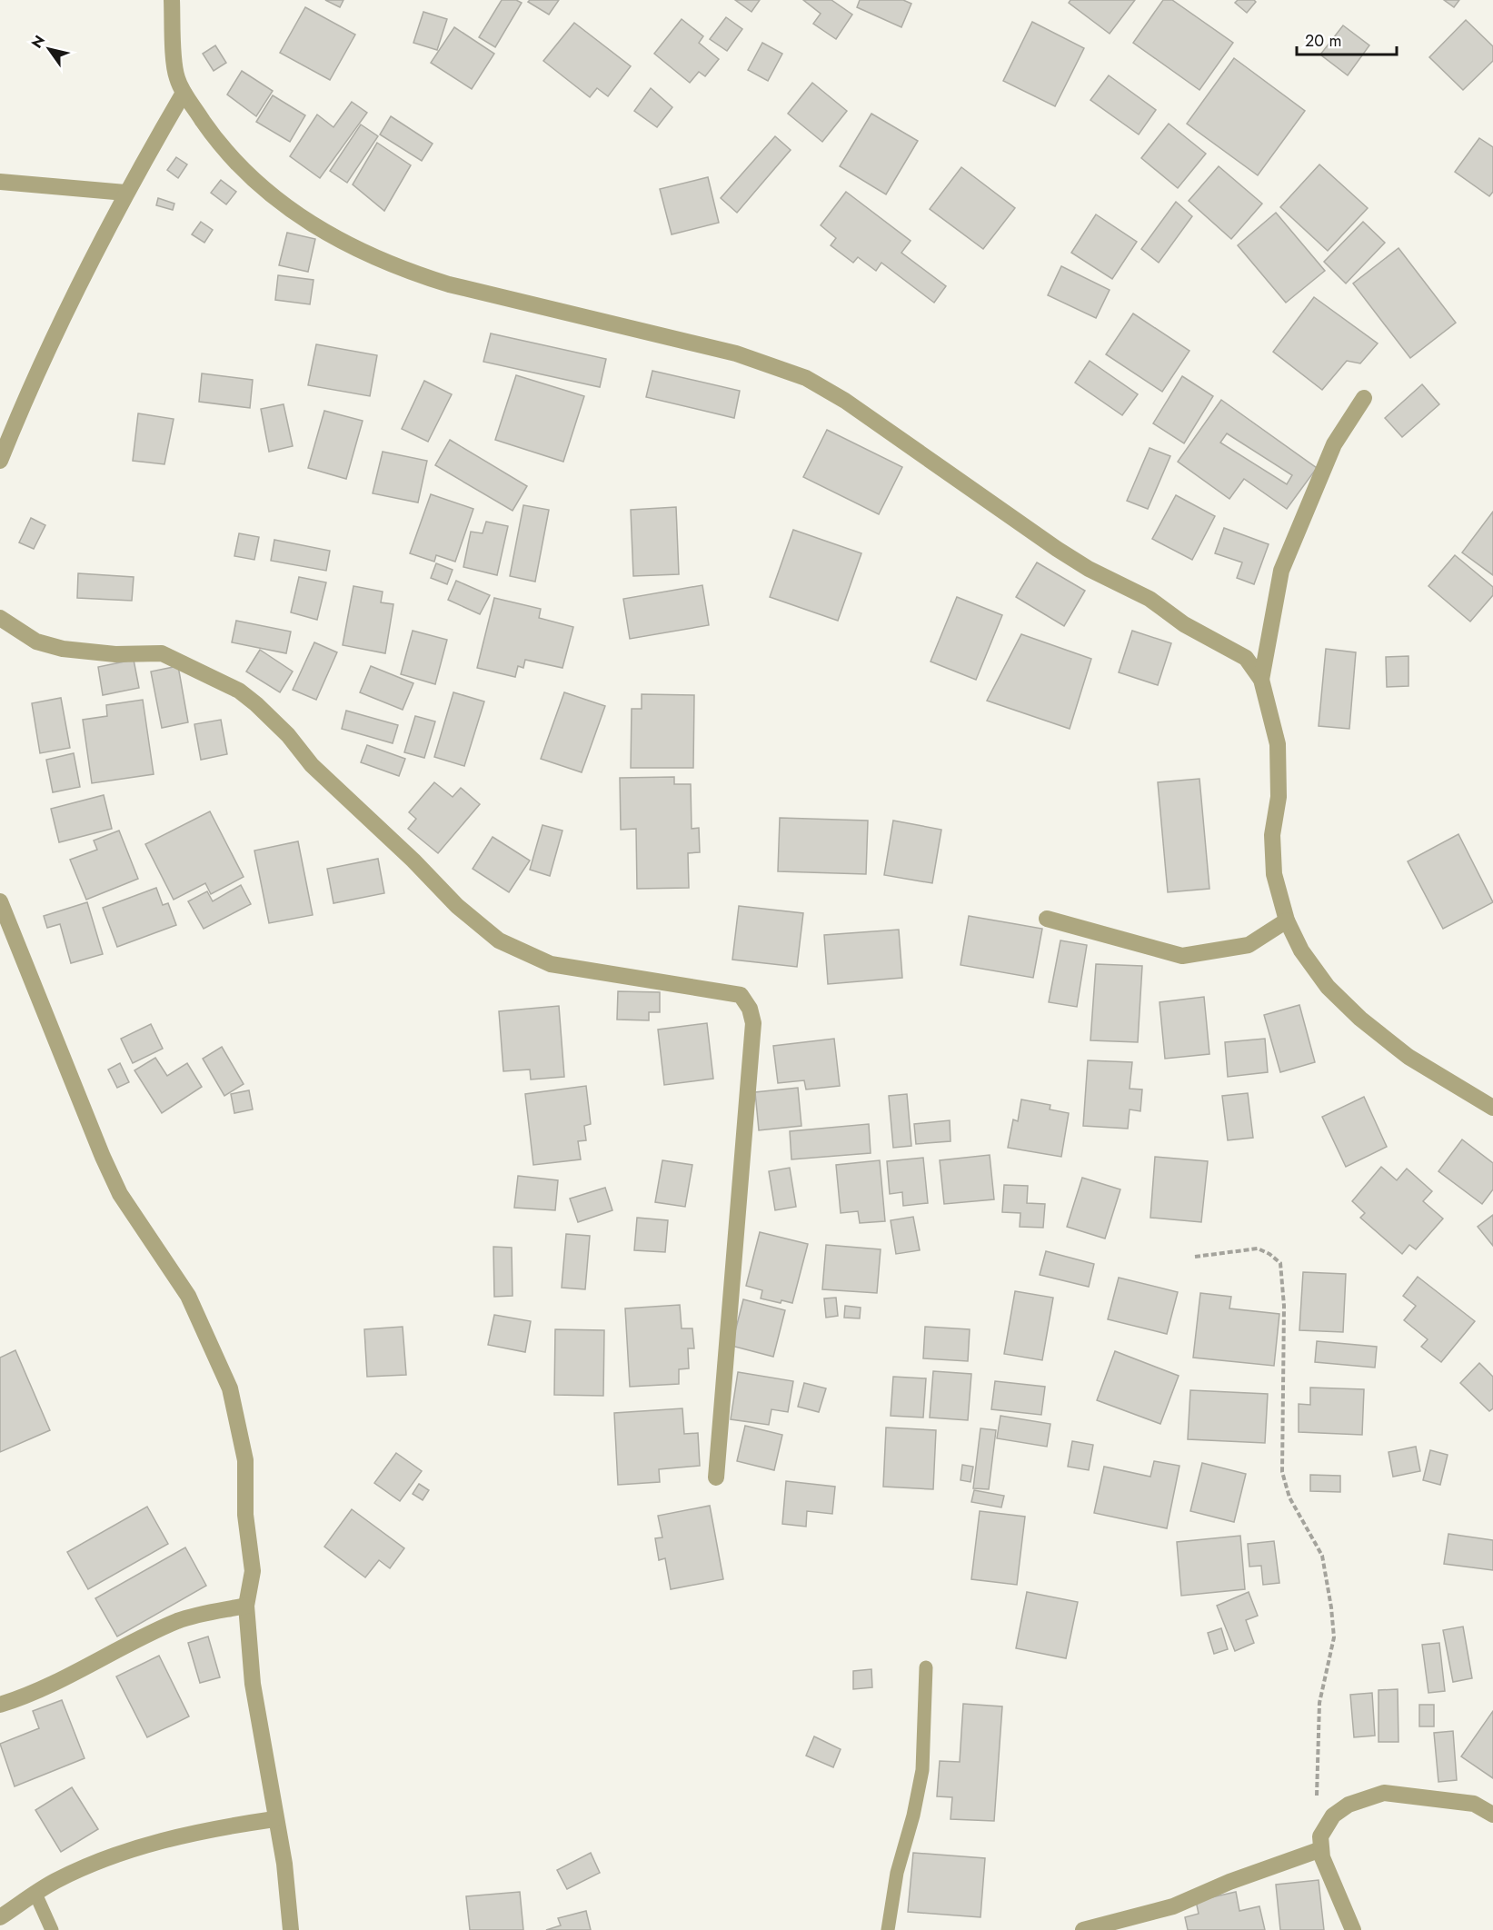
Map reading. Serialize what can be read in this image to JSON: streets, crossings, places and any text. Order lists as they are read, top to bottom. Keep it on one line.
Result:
{"scale_bar":"20 m","north":"top left"}
